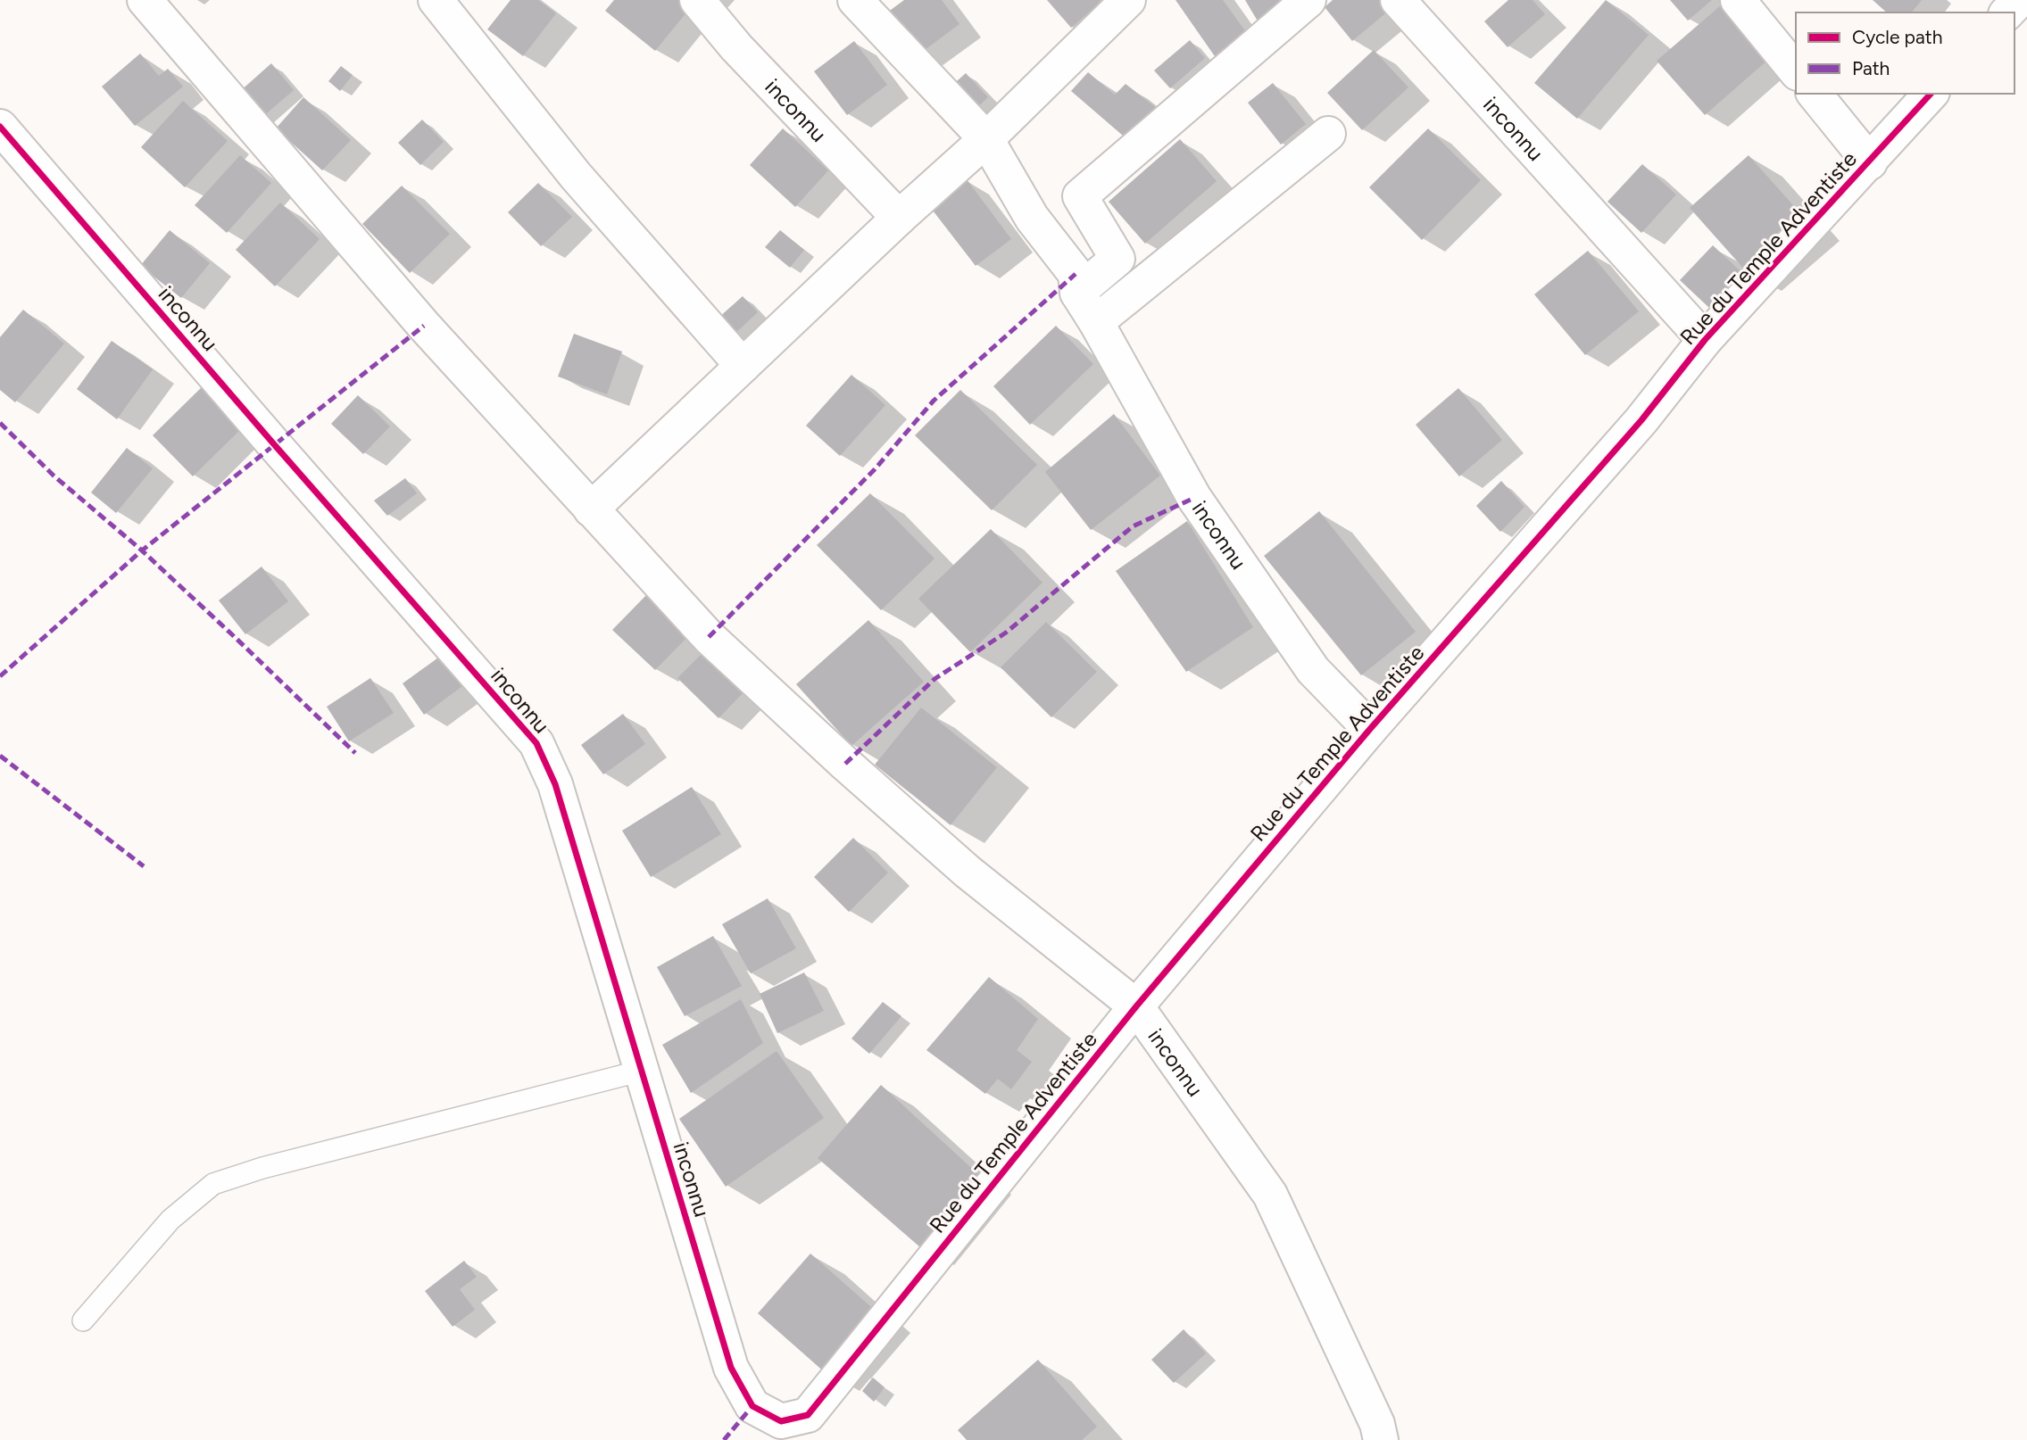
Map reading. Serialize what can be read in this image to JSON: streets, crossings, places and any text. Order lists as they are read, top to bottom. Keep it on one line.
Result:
{"streets":{"street":["inconnu","Rue du Temple Adventiste"]},"crossings":[["inconnu","Rue du Temple Adventiste"]],"legend":["Cycle path","Path"]}
